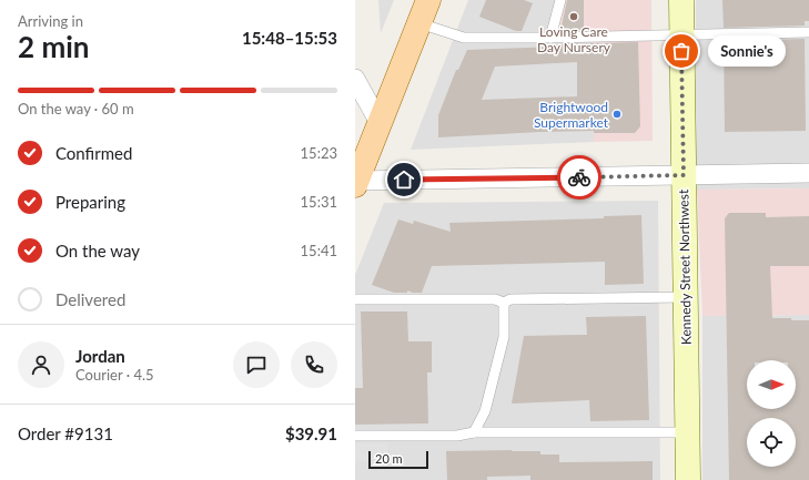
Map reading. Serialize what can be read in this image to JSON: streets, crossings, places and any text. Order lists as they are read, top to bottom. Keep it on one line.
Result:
{"streets":{"street":["Kennedy Street Northwest"]},"places":["Loving Care Day Nursery","Sonnie's","Brightwood Supermarket"],"scale_bar":"20 m","north":"right","page":{"heading":["2 min","Arriving in","15:48–15:53"],"panel":["Jordan","Courier · 4.5","Order #9131","$39.91"],"bubble":"Sonnie's","bar":"On the way · 60 m","list":[["Confirmed","15:23"],["Preparing","15:31"],["On the way","15:41"],"Delivered"],"scale":"20 m"}}
